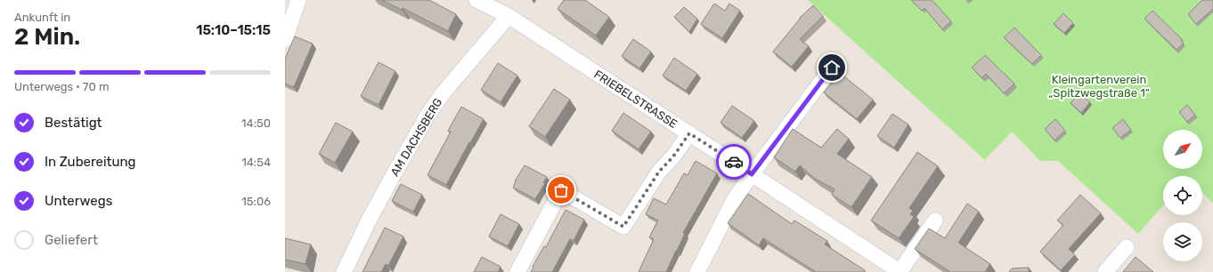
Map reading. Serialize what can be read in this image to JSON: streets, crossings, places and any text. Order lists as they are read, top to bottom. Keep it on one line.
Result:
{"streets":{"street":["FRIEBELSTRASSE","AM DACHSBERG"]},"crossings":[["FRIEBELSTRASSE","AM DACHSBERG"]],"parks":["Kleingartenverein „Spitzwegstraße 1“"],"north":"top right","page":{"heading":["2 Min.","Ankunft in","15:10–15:15"],"bar":"Unterwegs · 70 m","list":[["Bestätigt","14:50"],["In Zubereitung","14:54"],["Unterwegs","15:06"],"Geliefert"]}}
